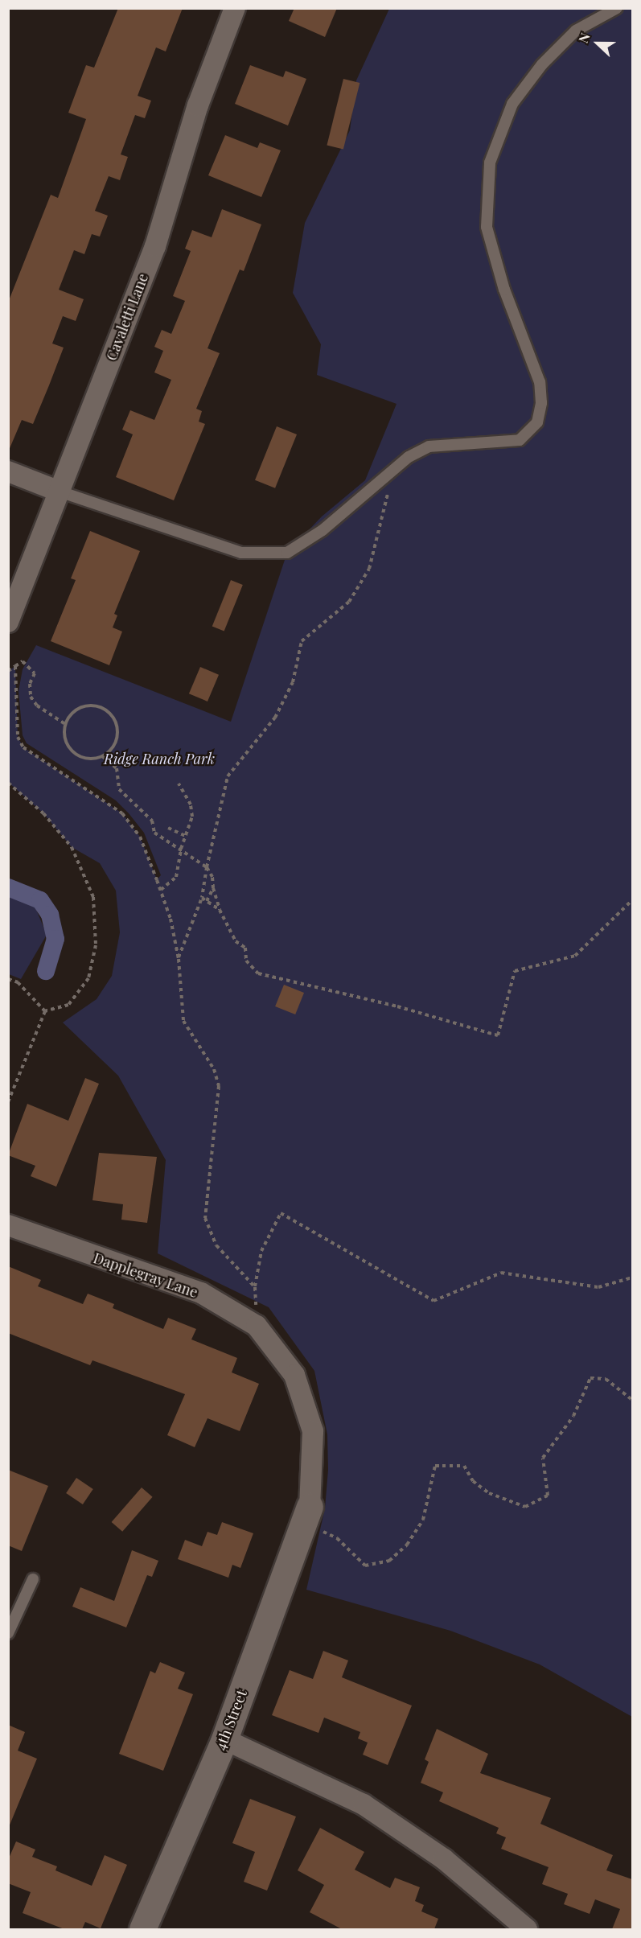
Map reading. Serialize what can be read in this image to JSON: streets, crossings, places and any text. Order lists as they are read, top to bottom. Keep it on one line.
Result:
{"streets":{"street":["Cavaletti Lane","Dapplegray Lane","4th Street"]},"crossings":[["Dapplegray Lane","4th Street"]],"parks":["Ridge Ranch Park"],"north":"left"}
